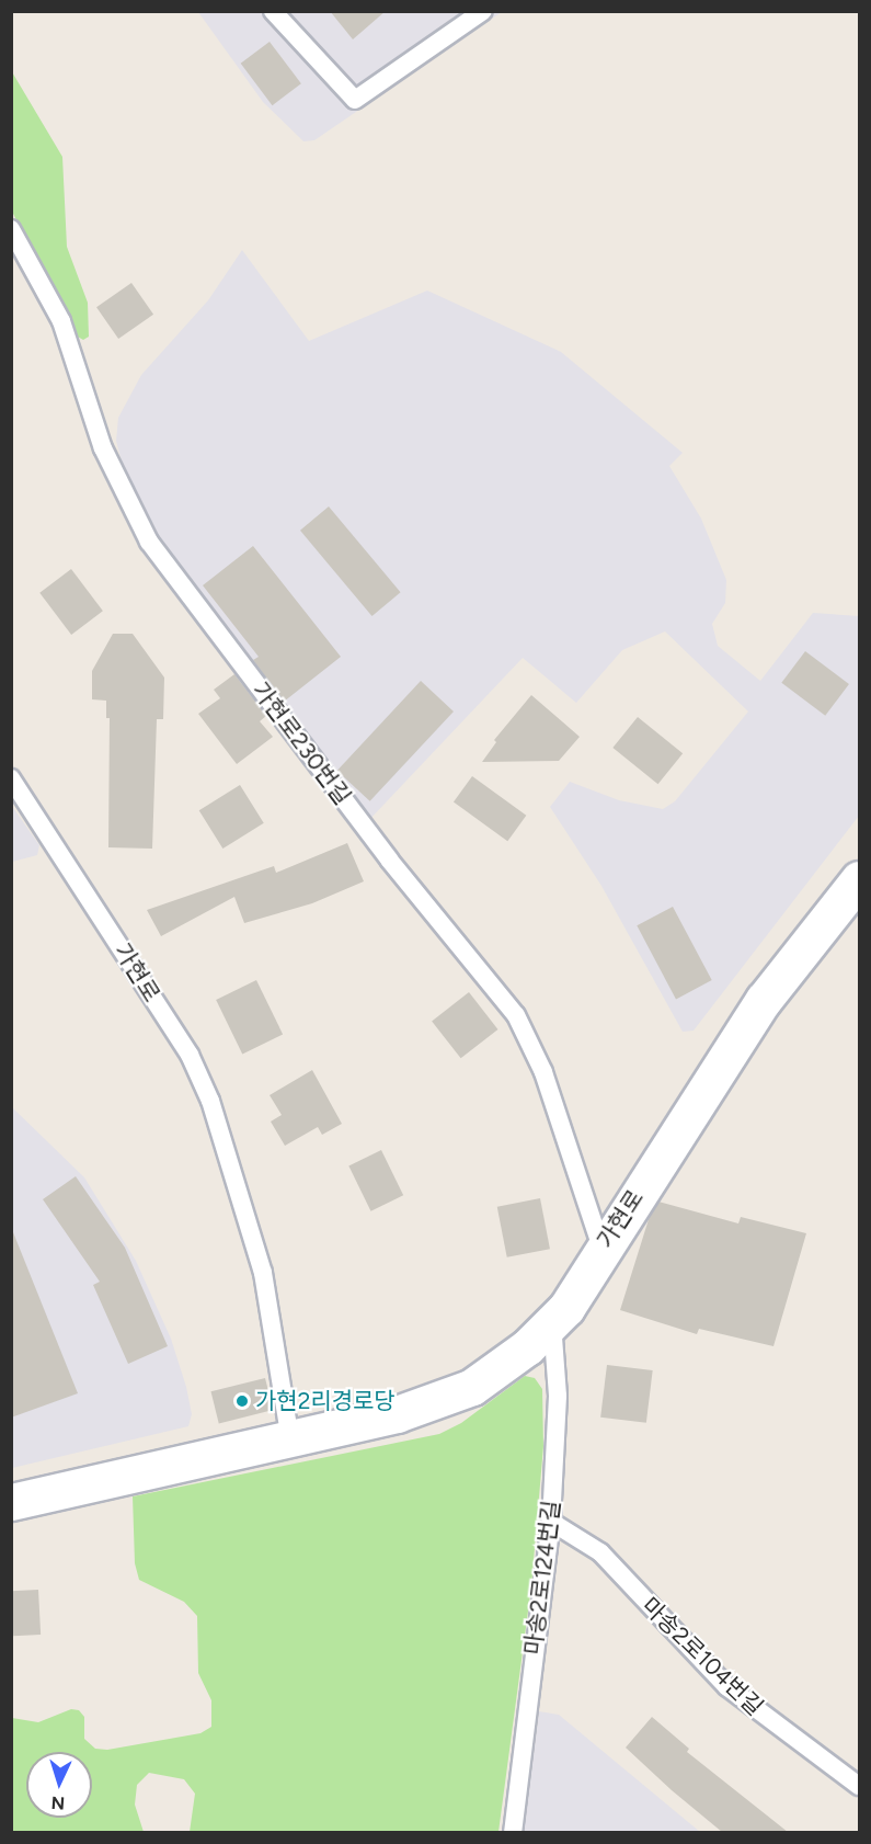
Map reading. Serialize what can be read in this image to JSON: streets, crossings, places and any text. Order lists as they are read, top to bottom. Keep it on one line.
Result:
{"streets":{"street":["가현로"],"lane":["가현로230번길","마송2로124번길","마송2로104번길"]},"crossings":[["가현로230번길","가현로"],["가현로","마송2로124번길"],["마송2로124번길","마송2로104번길"]],"places":["가현2리경로당"],"north":"bottom"}
